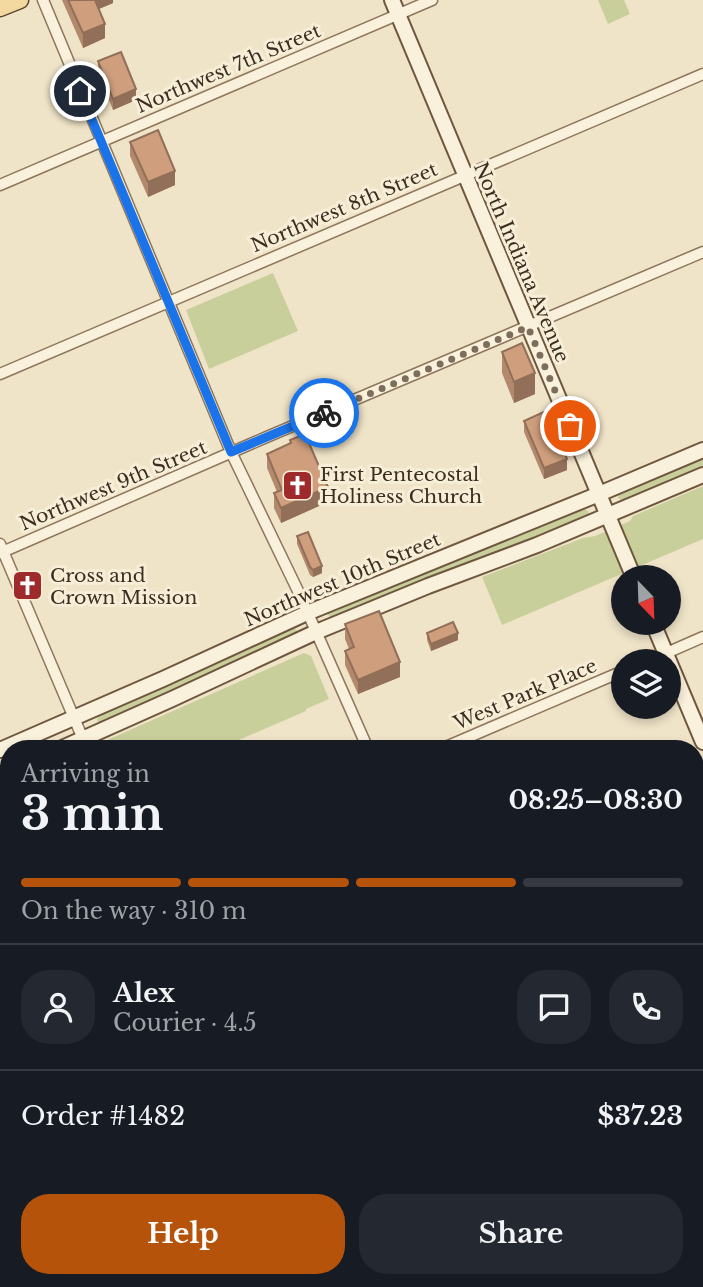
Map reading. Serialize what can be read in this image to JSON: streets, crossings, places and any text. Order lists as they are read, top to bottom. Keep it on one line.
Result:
{"streets":{"main road":["North Indiana Avenue","Northwest 10th Street"],"street":["Northwest 7th Street","Northwest 8th Street","Northwest 9th Street","West Park Place"]},"crossings":[["Northwest 7th Street","North Indiana Avenue"],["Northwest 8th Street","North Indiana Avenue"],["North Indiana Avenue","Northwest 9th Street"],["North Indiana Avenue","Northwest 10th Street"]],"places":{"church":["First Pentecostal Holiness Church","Cross and Crown Mission"]},"north":"bottom right","page":{"heading":["3 min","Arriving in","08:25–08:30"],"panel":["Alex","Courier · 4.5","Order #1482","$37.23"],"bar":"On the way · 310 m","buttons":["Help","Share"]}}
